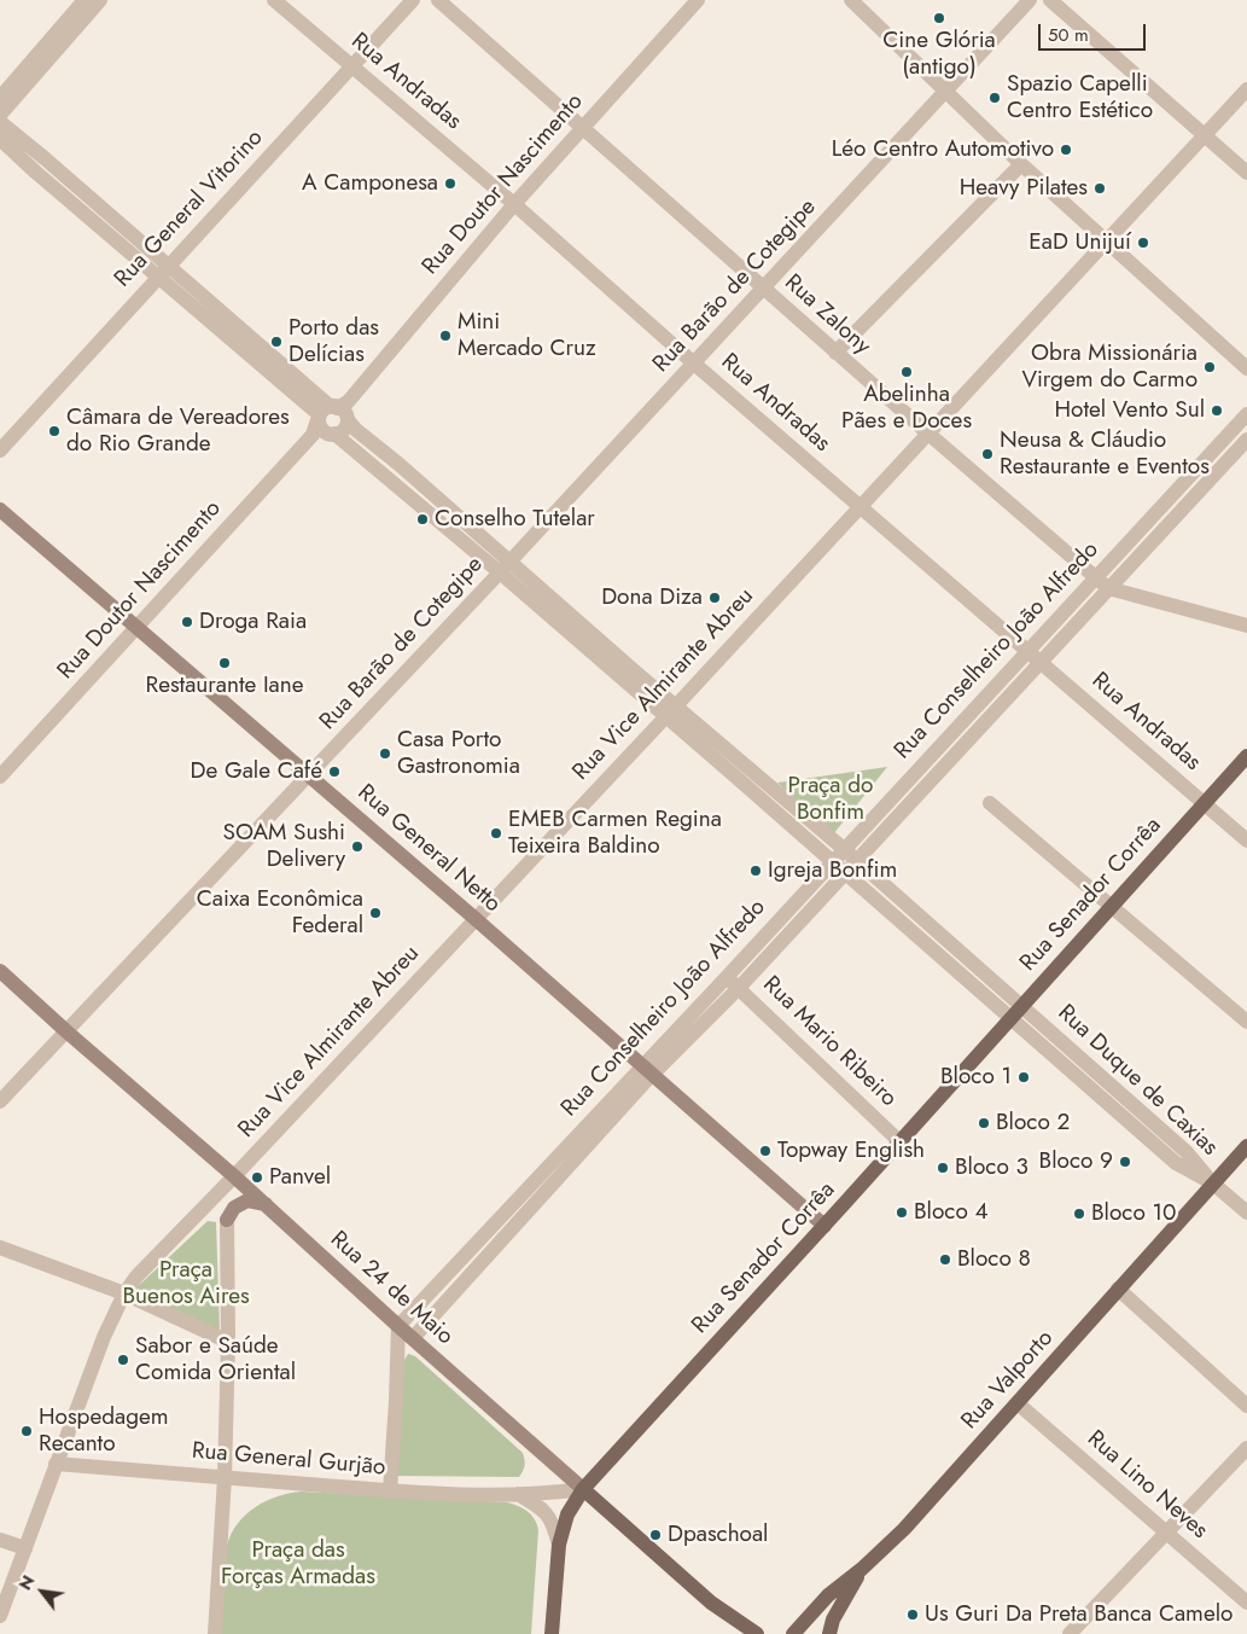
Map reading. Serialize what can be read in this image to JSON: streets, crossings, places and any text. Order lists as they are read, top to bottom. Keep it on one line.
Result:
{"streets":{"main road":["Rua General Netto","Rua Senador Corrêa","Rua 24 de Maio","Rua Valporto"],"street":["Rua Andradas","Rua Doutor Nascimento","Rua General Vitorino","Rua Barão de Cotegipe","Rua Zalony","Rua Conselheiro João Alfredo","Rua Vice Almirante Abreu","Rua Mario Ribeiro","Rua Duque de Caxias","Rua General Gurjão","Rua Lino Neves"]},"crossings":[["Rua Andradas","Rua Doutor Nascimento"],["Rua Andradas","Rua General Vitorino"],["Rua Andradas","Rua Barão de Cotegipe"],["Rua Andradas","Rua Conselheiro João Alfredo"],["Rua Andradas","Rua Vice Almirante Abreu"],["Rua Andradas","Rua Senador Corrêa"],["Rua Doutor Nascimento","Rua Zalony"],["Rua Doutor Nascimento","Rua General Netto"],["Rua Doutor Nascimento","Rua Duque de Caxias"],["Rua General Vitorino","Rua Duque de Caxias"],["Rua Barão de Cotegipe","Rua Zalony"],["Rua Barão de Cotegipe","Rua General Netto"],["Rua Barão de Cotegipe","Rua Duque de Caxias"],["Rua Barão de Cotegipe","Rua 24 de Maio"],["Rua Zalony","Rua Conselheiro João Alfredo"],["Rua Zalony","Rua Vice Almirante Abreu"],["Rua Conselheiro João Alfredo","Rua General Netto"],["Rua Conselheiro João Alfredo","Rua Mario Ribeiro"],["Rua Conselheiro João Alfredo","Rua Duque de Caxias"],["Rua Conselheiro João Alfredo","Rua 24 de Maio"],["Rua Vice Almirante Abreu","Rua General Netto"],["Rua Vice Almirante Abreu","Rua Duque de Caxias"],["Rua Vice Almirante Abreu","Rua 24 de Maio"],["Rua Vice Almirante Abreu","Rua General Gurjão"],["Rua General Netto","Rua Senador Corrêa"],["Rua Senador Corrêa","Rua Mario Ribeiro"],["Rua Senador Corrêa","Rua Duque de Caxias"],["Rua Senador Corrêa","Rua 24 de Maio"],["Rua Senador Corrêa","Rua General Gurjão"],["Rua Duque de Caxias","Rua Valporto"],["Rua 24 de Maio","Rua General Gurjão"],["Rua Valporto","Rua Lino Neves"]],"parks":["Praça do Bonfim","Praça Buenos Aires","Praça das Forças Armadas"],"places":["Cine Glória (antigo)","Spazio Capelli Centro Estético","Léo Centro Automotivo","A Camponesa","Heavy Pilates","EaD Unijuí","Mini Mercado Cruz","Porto das Delícias","Obra Missionária Virgem do Carmo","Abelinha Pães e Doces","Hotel Vento Sul","Câmara de Vereadores do Rio Grande","Neusa & Cláudio Restaurante e Eventos","Conselho Tutelar","Dona Diza","Droga Raia","Restaurante Iane","Casa Porto Gastronomia","De Gale Café","EMEB Carmen Regina Teixeira Baldino","SOAM Sushi Delivery","Igreja Bonfim","Caixa Econômica Federal","Bloco 1","Bloco 2","Topway English","Bloco 9","Bloco 3","Panvel","Bloco 4","Bloco 10","Bloco 8","Sabor e Saúde Comida Oriental","Hospedagem Recanto","Dpaschoal","Us Guri Da Preta Banca Camelo"],"scale_bar":"50 m","north":"top left"}
